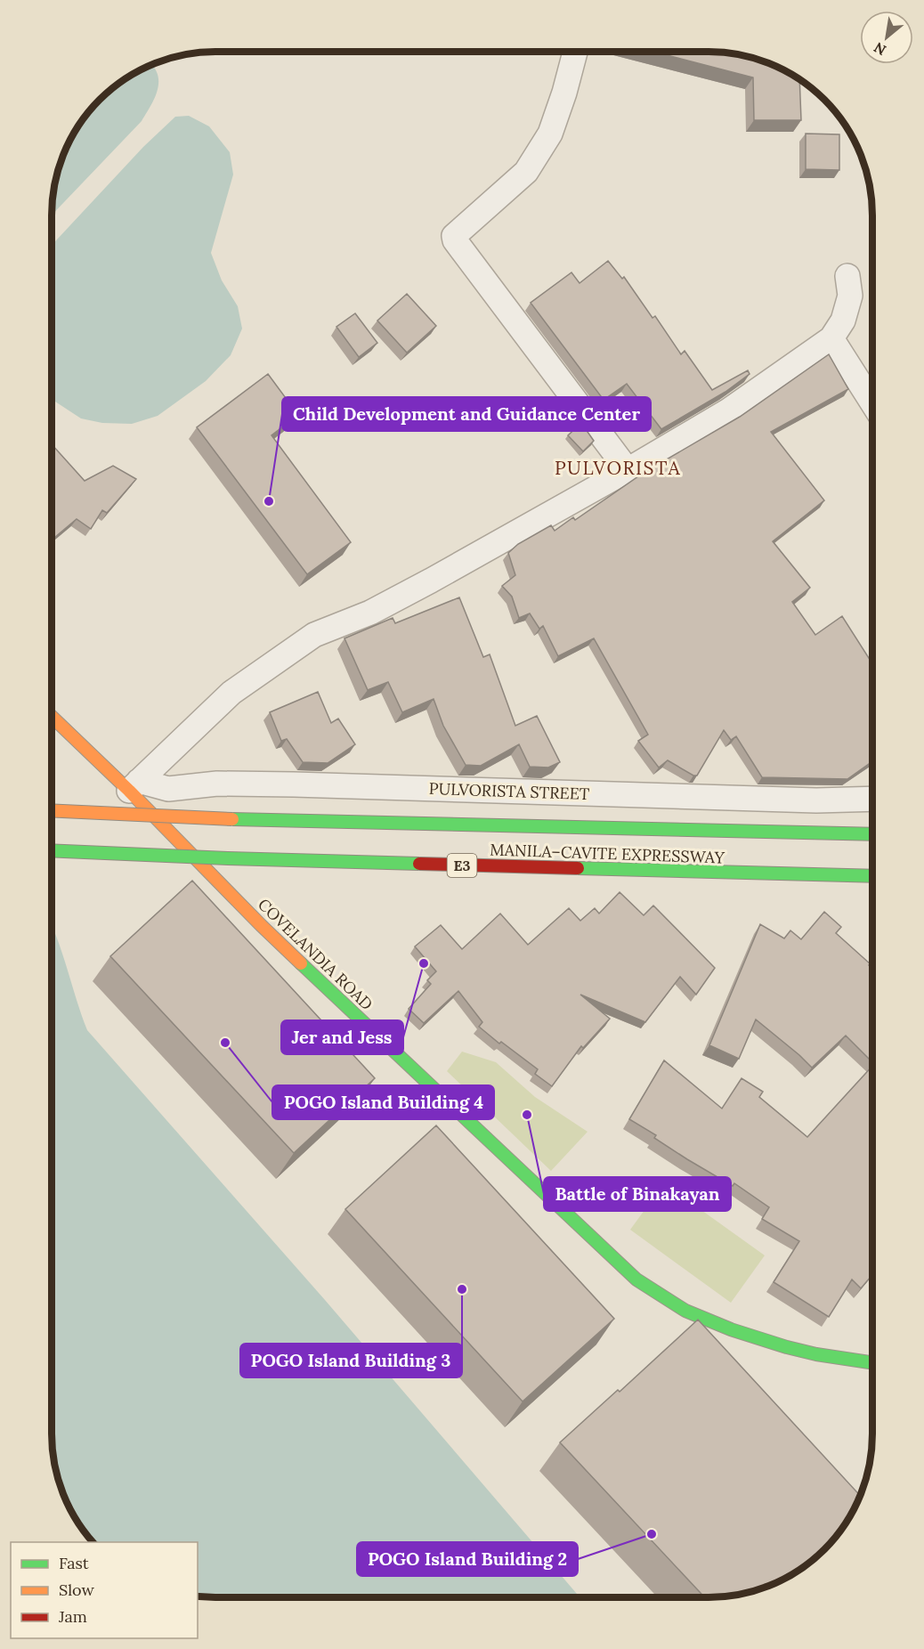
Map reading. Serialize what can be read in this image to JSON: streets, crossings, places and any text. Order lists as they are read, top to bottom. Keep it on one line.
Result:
{"streets":{"main road":["MANILA–CAVITE EXPRESSWAY","E3","COVELANDIA ROAD"],"street":["PULVORISTA STREET"]},"crossings":[["PULVORISTA STREET","COVELANDIA ROAD"]],"districts":["PULVORISTA"],"places":["Child Development and Guidance Center","Jer and Jess","POGO Island Building 4","Battle of Binakayan","POGO Island Building 3","POGO Island Building 2"],"legend":["Fast","Slow","Jam"],"north":"bottom left"}
